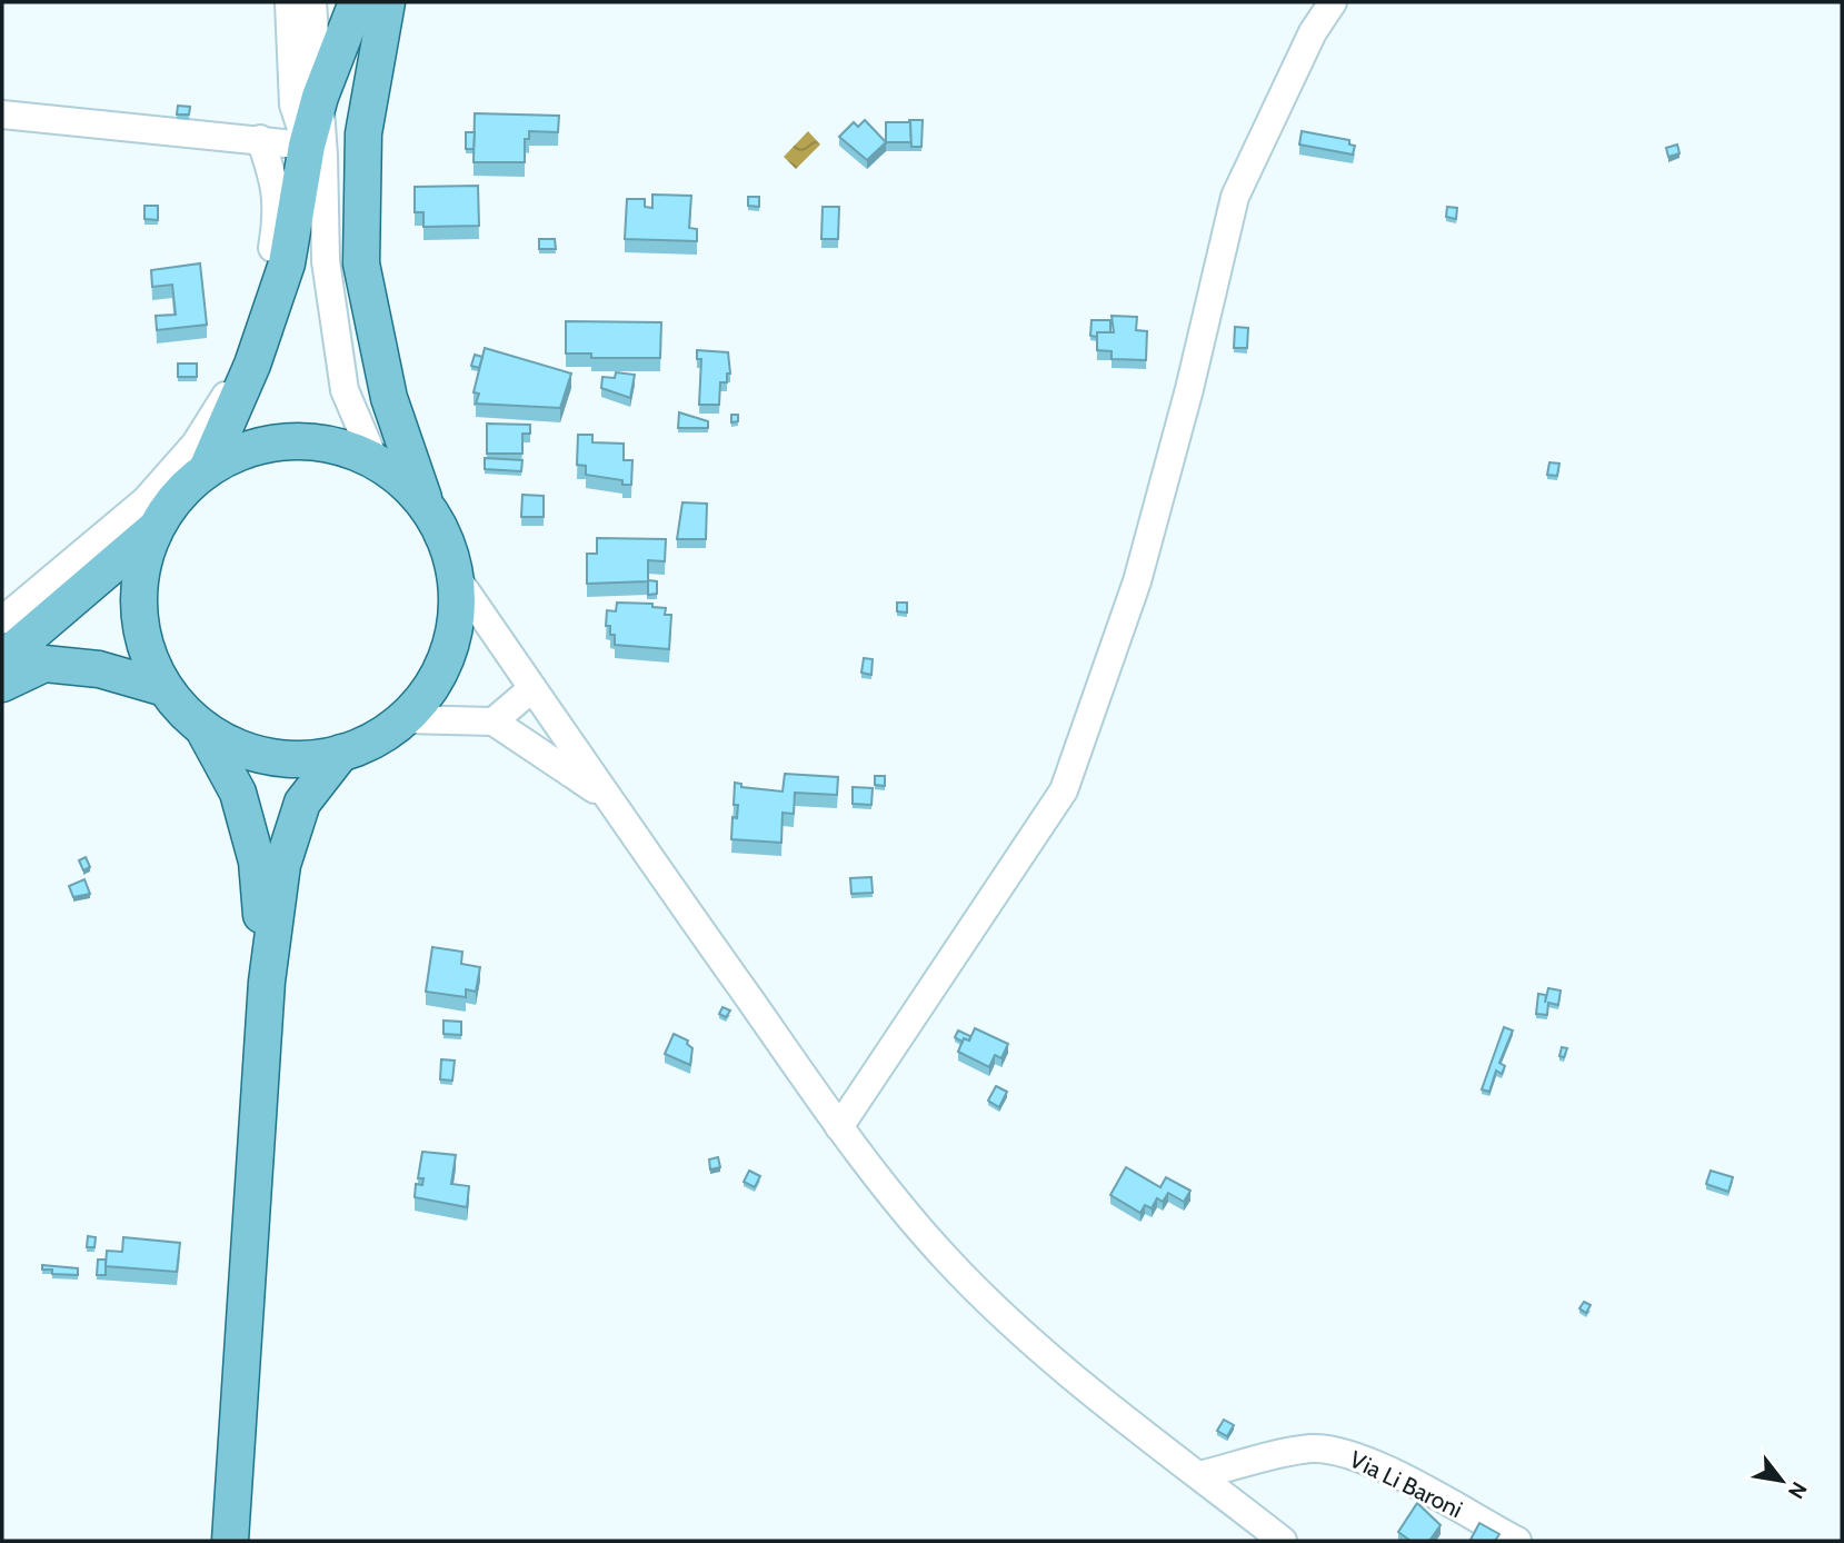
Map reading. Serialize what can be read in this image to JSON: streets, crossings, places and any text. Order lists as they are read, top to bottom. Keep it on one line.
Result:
{"streets":{"street":["Via Li Baroni"]},"north":"bottom right"}
